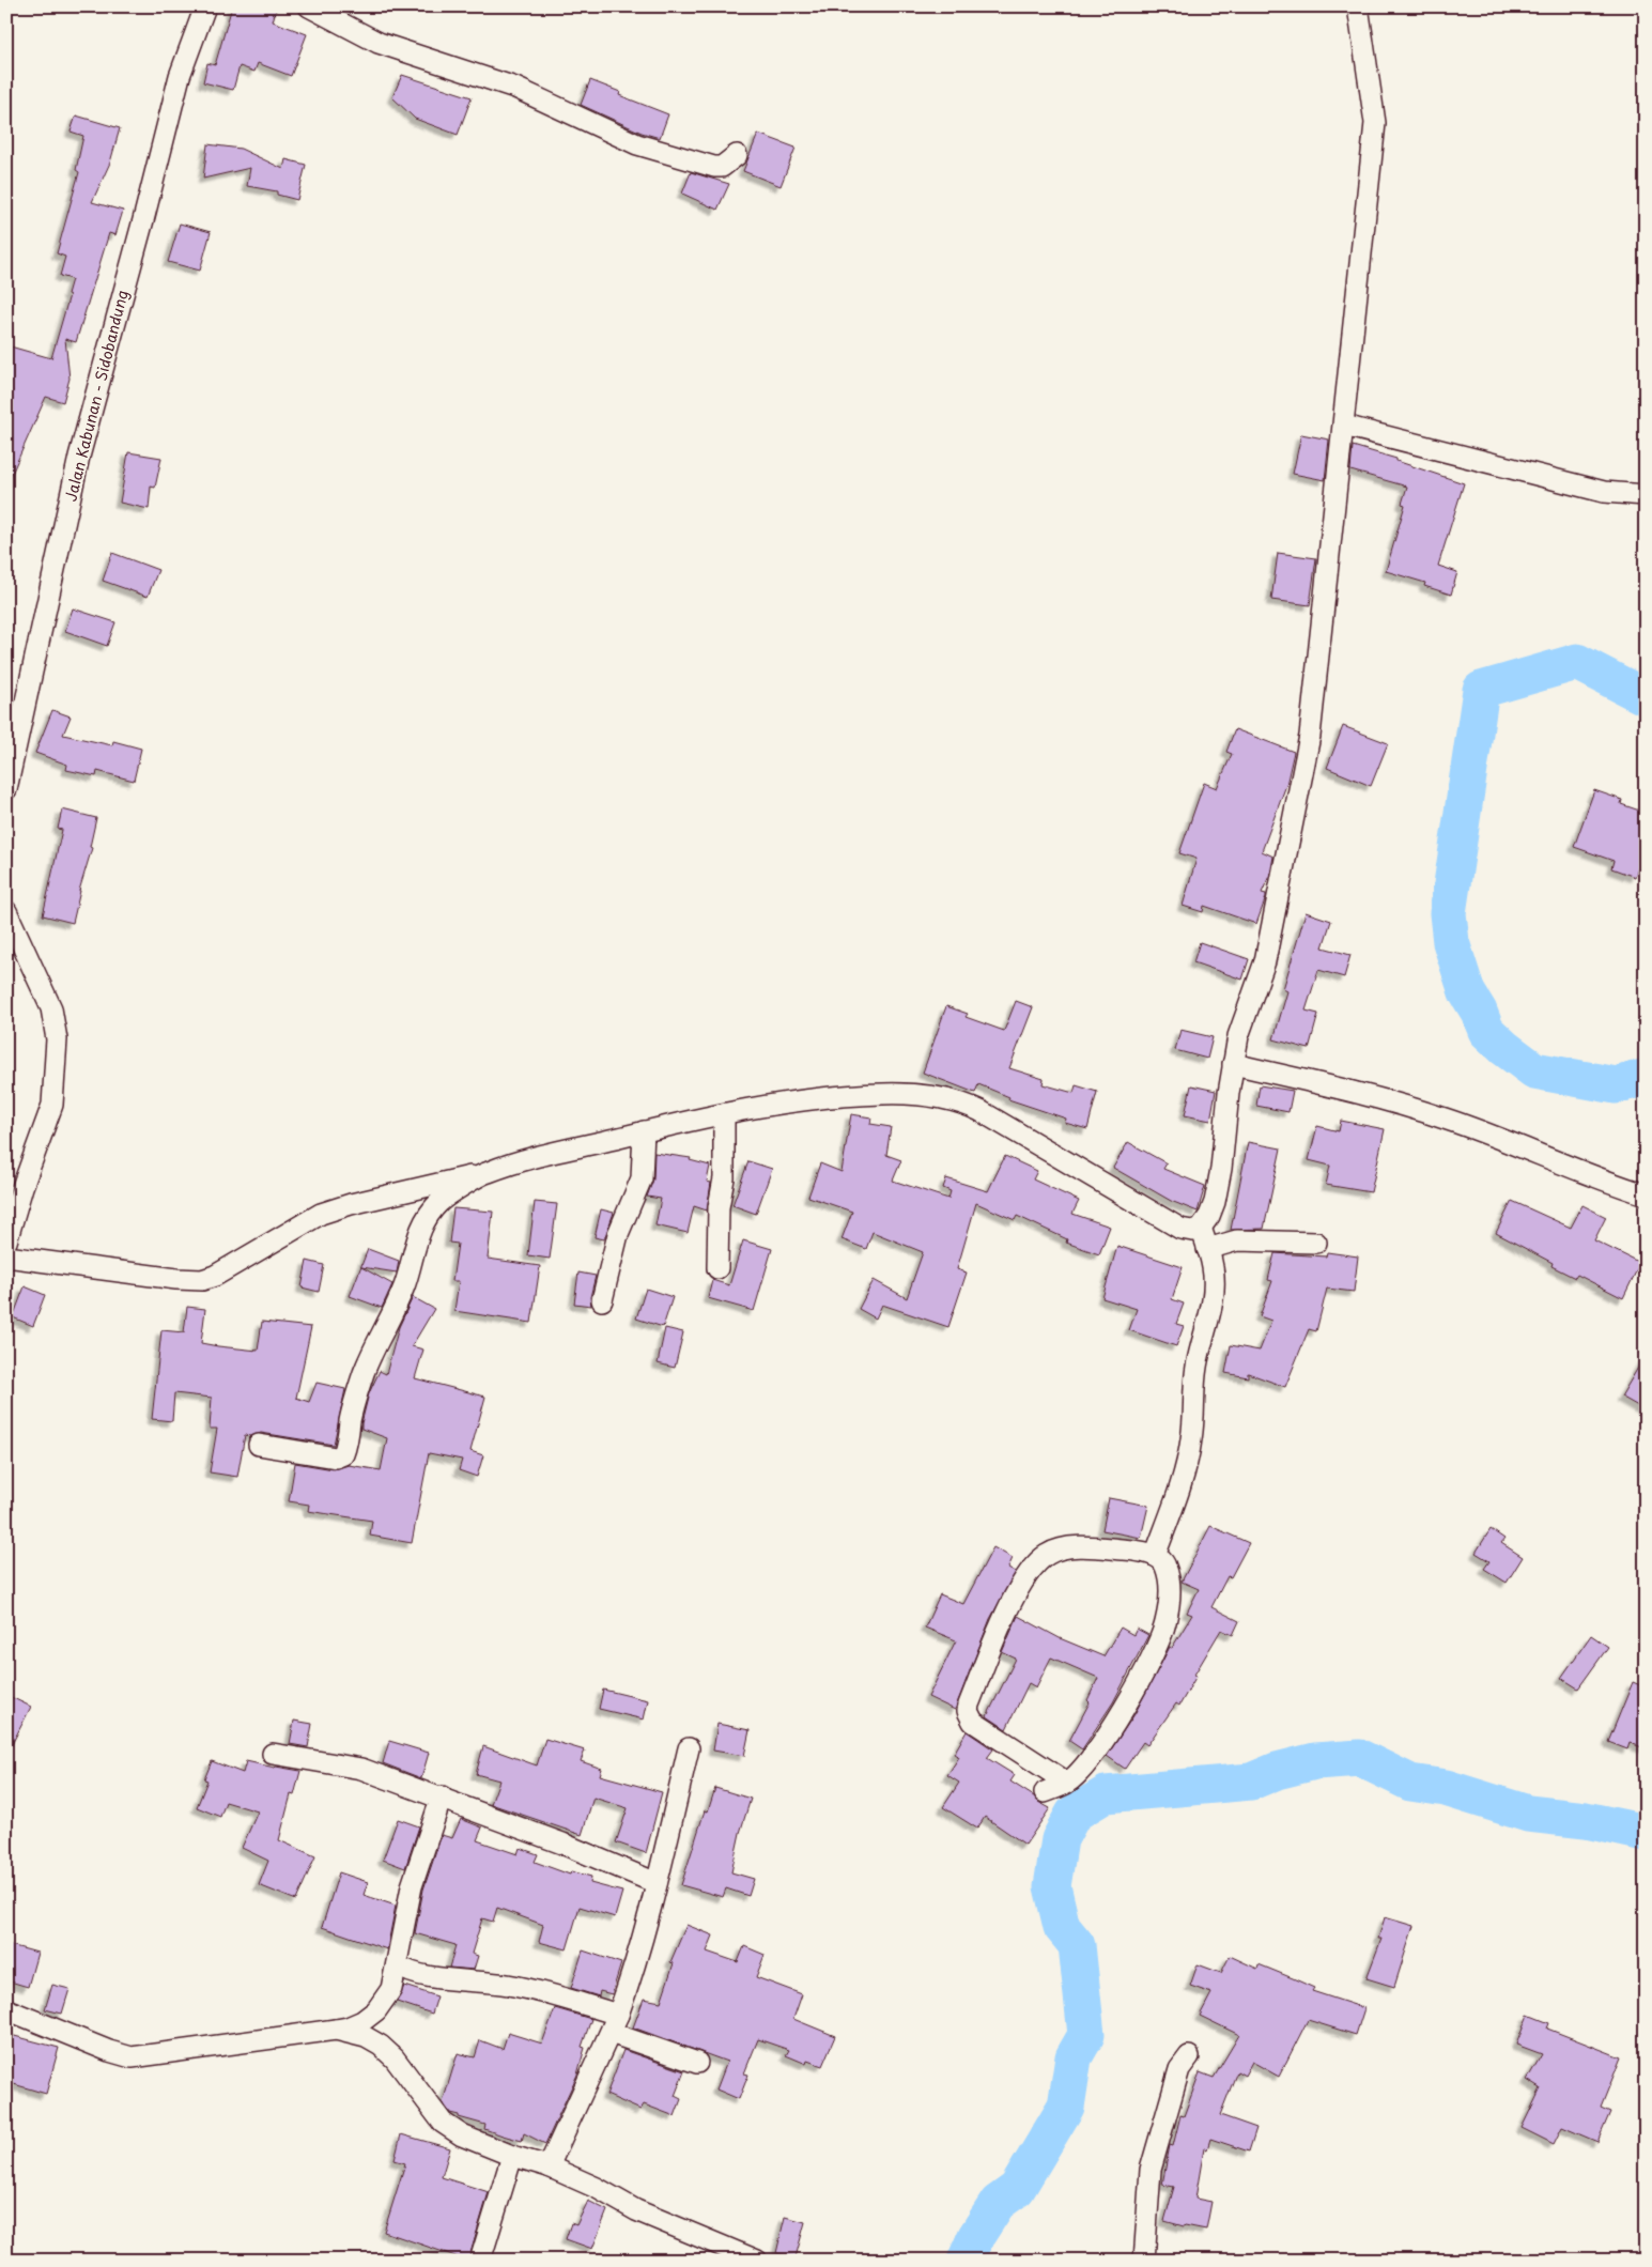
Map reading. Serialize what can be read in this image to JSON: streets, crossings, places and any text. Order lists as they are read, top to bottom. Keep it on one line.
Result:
{"streets":{"street":["Jalan Kabunan - Sidobandung"]}}
